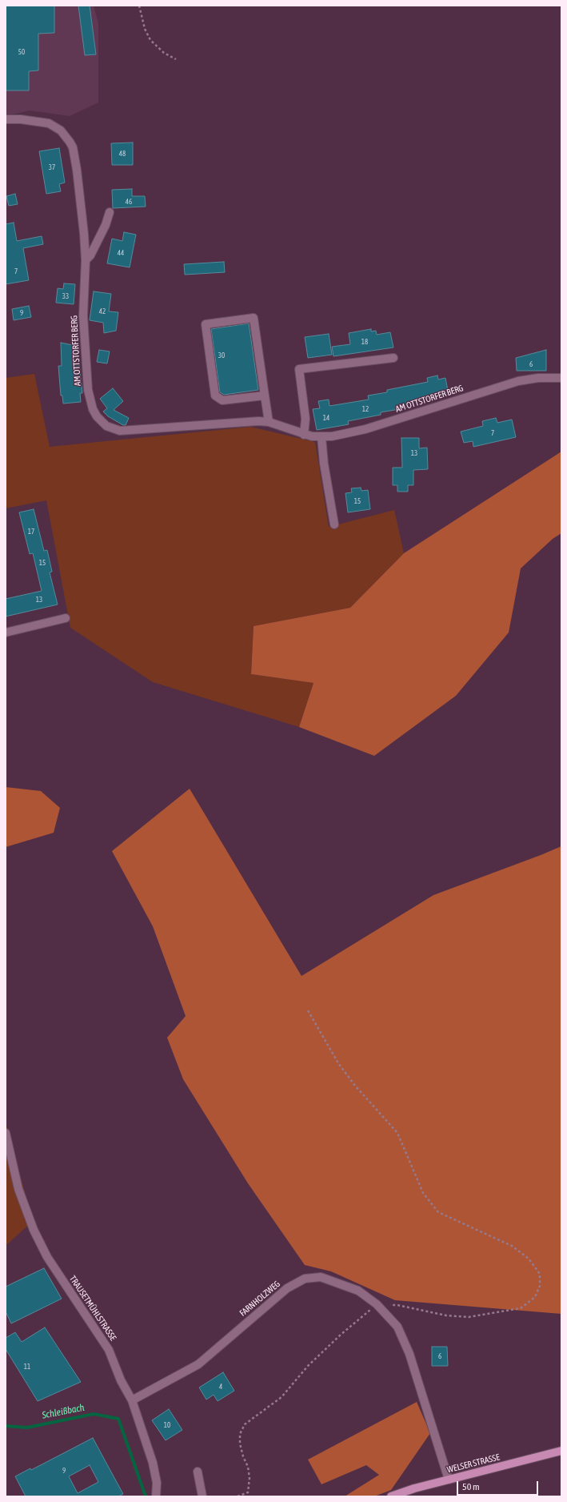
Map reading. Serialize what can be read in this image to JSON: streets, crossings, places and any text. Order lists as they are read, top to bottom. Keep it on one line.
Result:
{"streets":{"main road":["WELSER STRASSE"],"street":["AM OTTSTORFER BERG","FARNHOLZWEG","TRAUSETMÜHLSTRASSE"]},"crossings":[["FARNHOLZWEG","TRAUSETMÜHLSTRASSE"],["FARNHOLZWEG","WELSER STRASSE"]],"water":["Schleißbach"],"house_numbers":["50","48","37","46","44","7","33","42","9","18","30","6","12","14","7","13","15","17","15","13","6","11","4","10","9"],"scale_bar":"50 m"}
